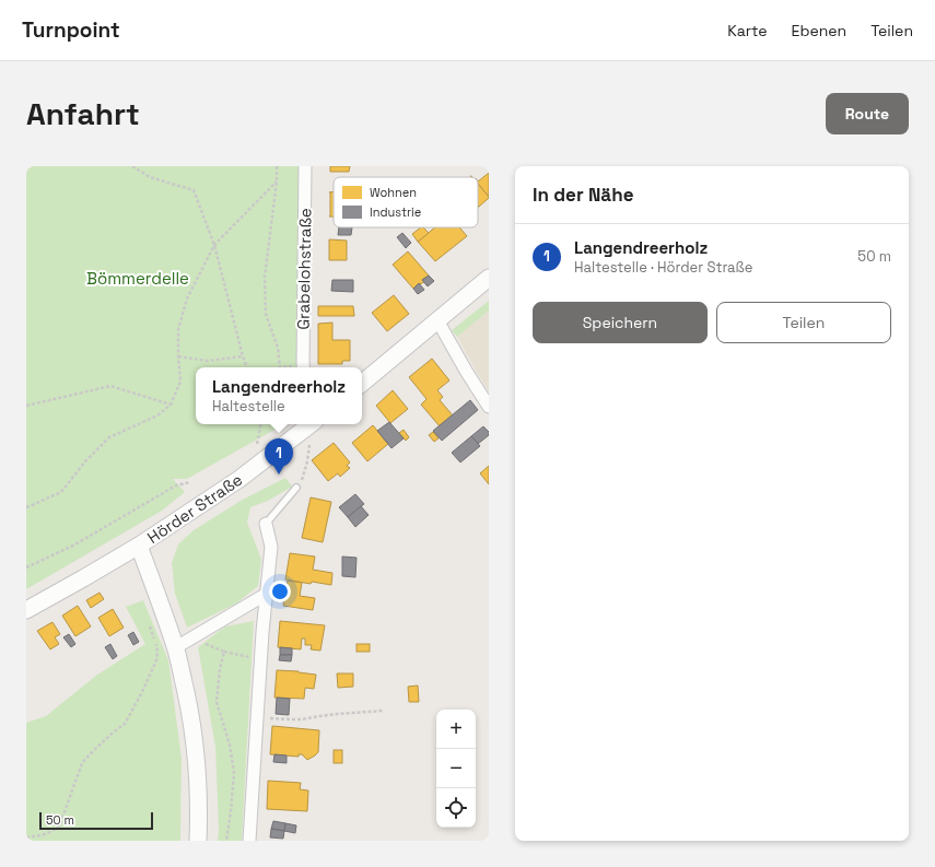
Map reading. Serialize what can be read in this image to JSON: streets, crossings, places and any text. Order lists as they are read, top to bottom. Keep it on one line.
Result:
{"streets":{"main road":["Hörder Straße"],"street":["Grabelohstraße"]},"parks":["Bömmerdelle"],"legend":["Wohnen","Industrie"],"scale_bar":"50 m","page":{"header":"Turnpoint","nav":["Karte","Ebenen","Teilen"],"buttons":["Route",["Speichern","Teilen"]],"title":"Anfahrt","heading":"In der Nähe","list":[{"mark":"1","name":"Langendreerholz","note":"Haltestelle · Hörder Straße","value":"50 m"}],"popup":["Langendreerholz","Haltestelle"],"pins":"1","map_buttons":["+","−"],"scale":"50 m"}}
